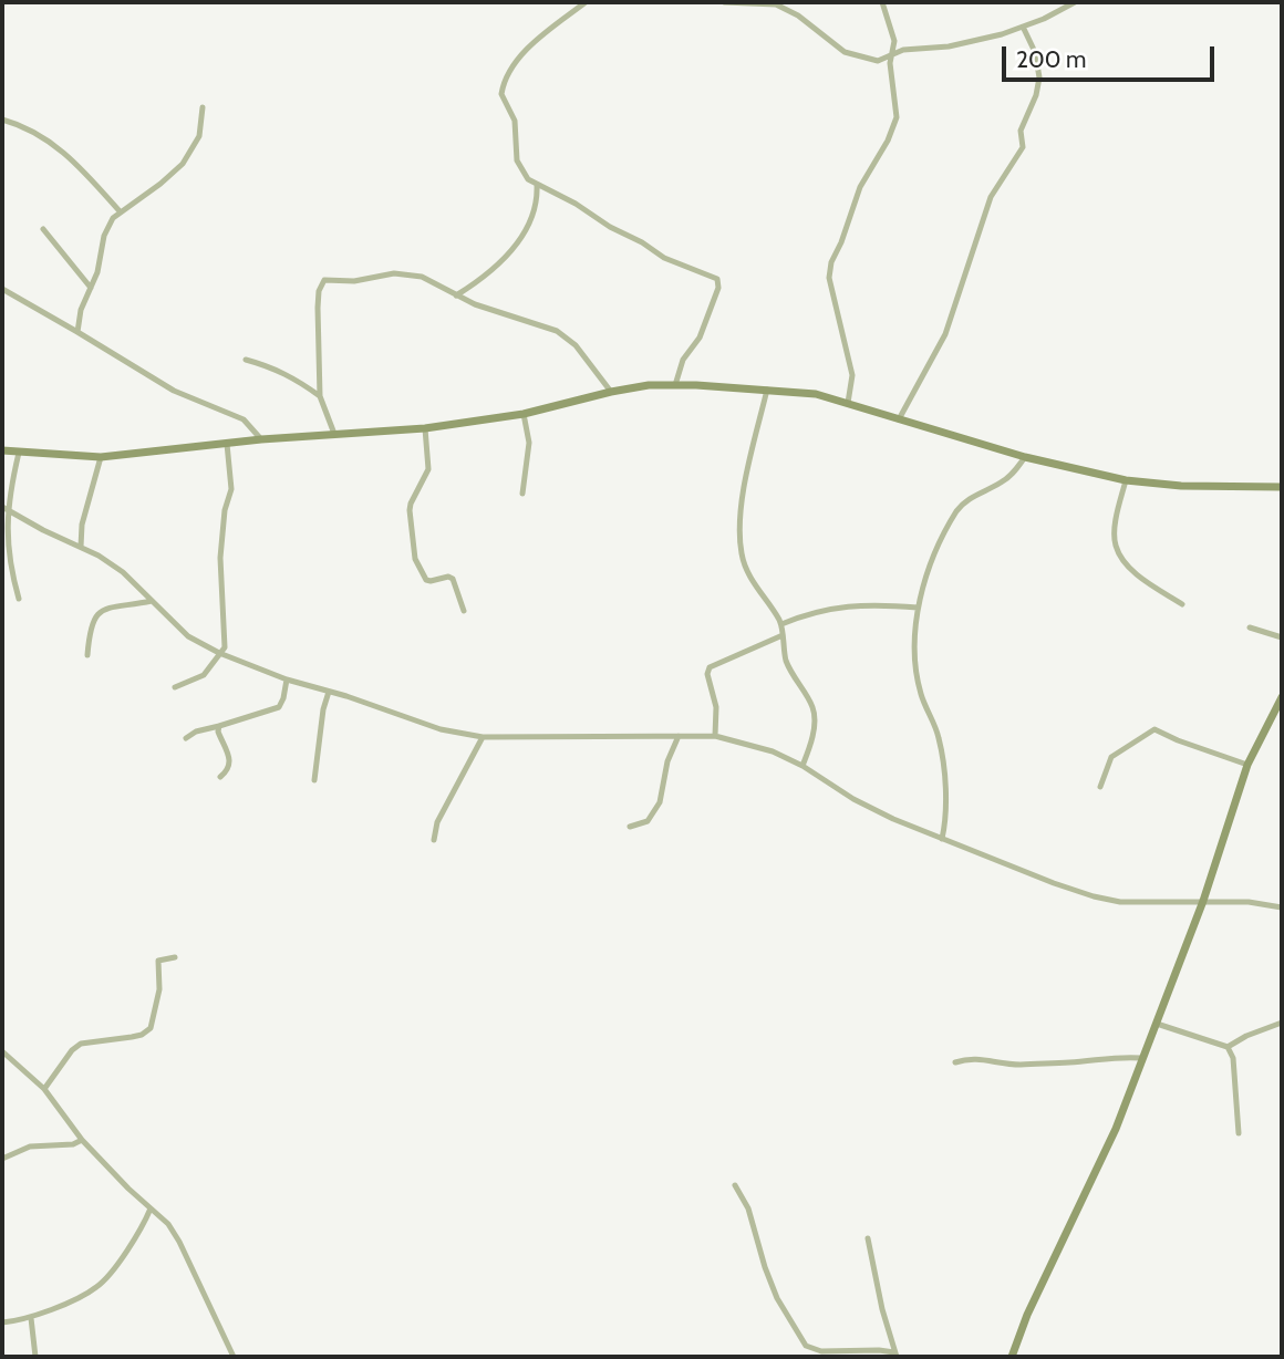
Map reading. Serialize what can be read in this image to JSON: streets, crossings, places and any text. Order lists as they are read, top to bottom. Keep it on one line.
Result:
{"scale_bar":"200 m"}
